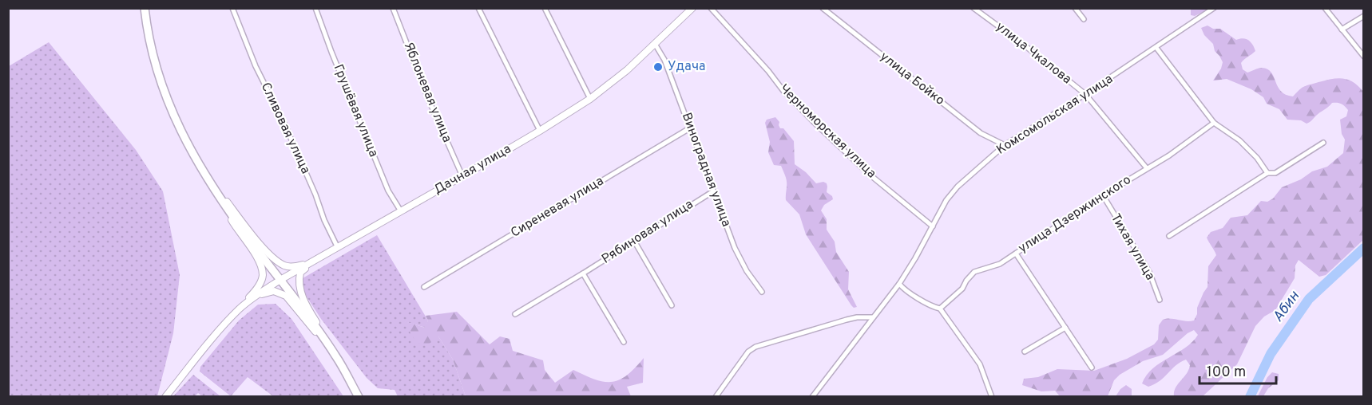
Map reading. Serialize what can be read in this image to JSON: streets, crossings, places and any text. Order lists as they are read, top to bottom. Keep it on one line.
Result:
{"streets":{"main road":["Дачная улица"],"street":["улица Чкалова","улица Бойко","Яблоневая улица","Грушёвая улица","Комсомольская улица","Сливовая улица","Черноморская улица","Виноградная улица","Сиреневая улица","улица Дзержинского","Рябиновая улица","Тихая улица"]},"crossings":[["улица Чкалова","Комсомольская улица"],["улица Чкалова","улица Дзержинского"],["улица Бойко","Комсомольская улица"],["Яблоневая улица","Дачная улица"],["Грушёвая улица","Дачная улица"],["Комсомольская улица","Черноморская улица"],["Сливовая улица","Дачная улица"],["Дачная улица","Виноградная улица"],["Виноградная улица","Сиреневая улица"],["Виноградная улица","Рябиновая улица"],["улица Дзержинского","Тихая улица"]],"water":["Абин"],"places":["Удача"],"scale_bar":"100 m"}
